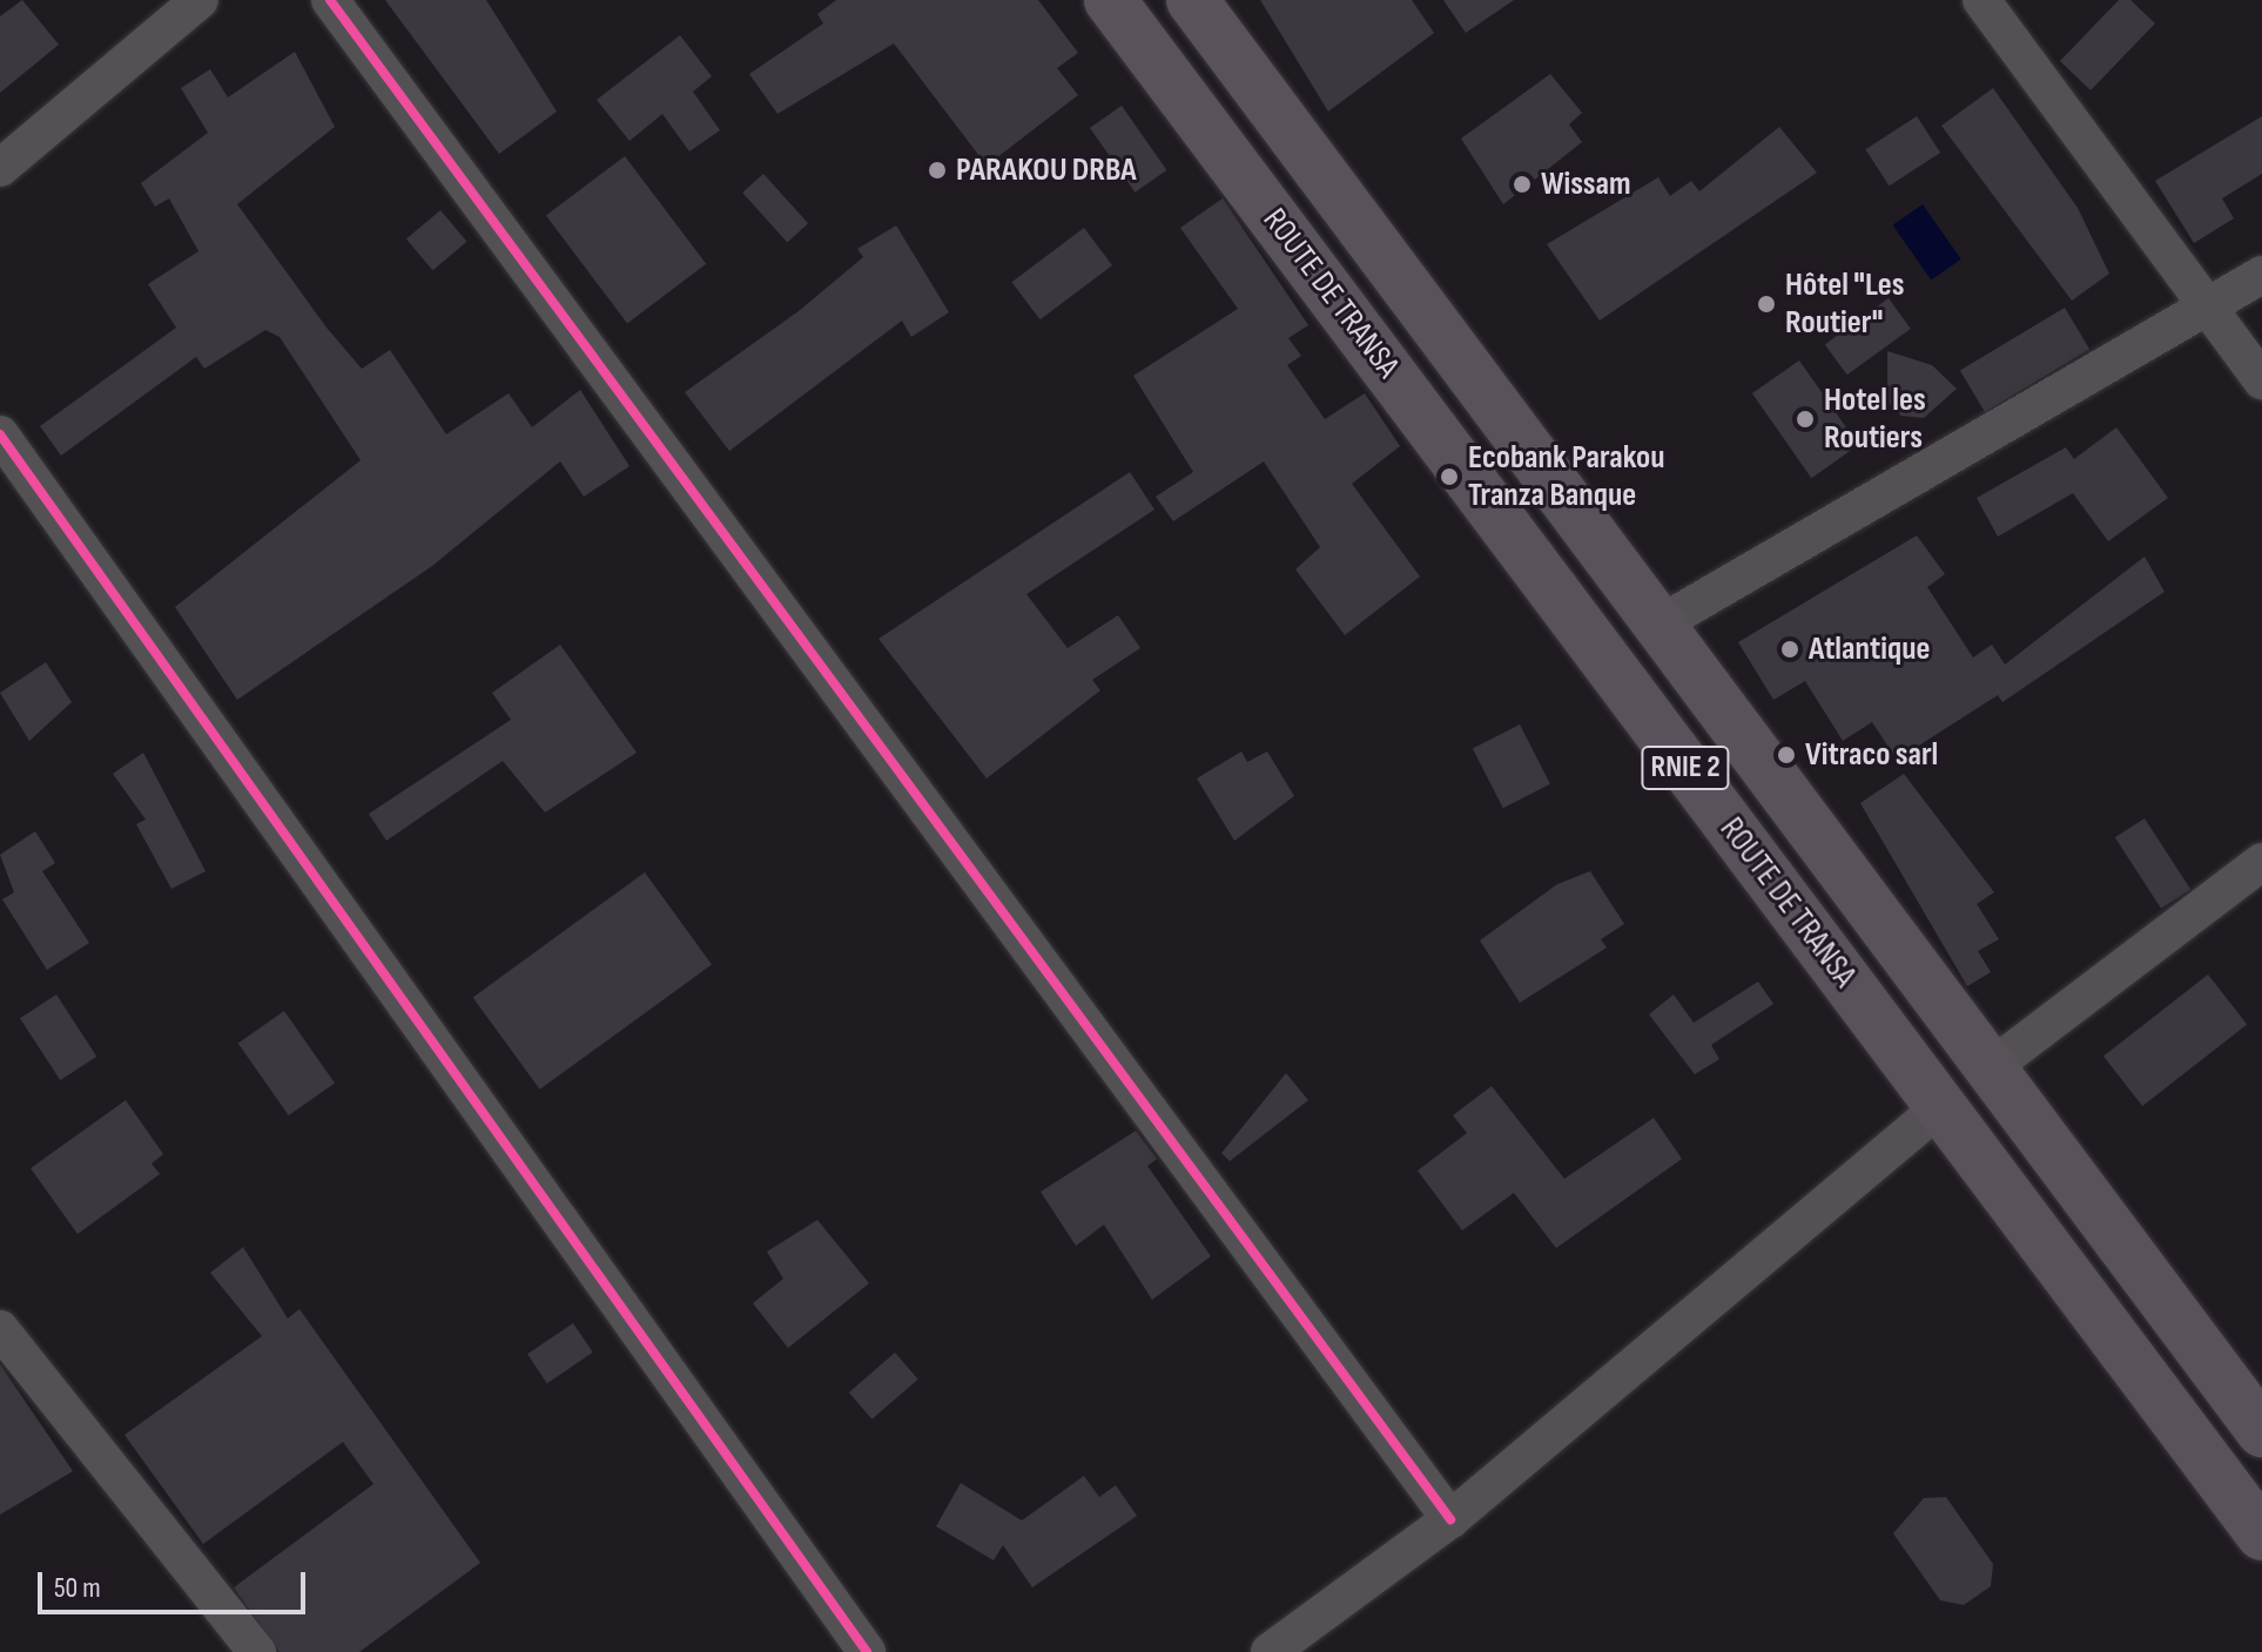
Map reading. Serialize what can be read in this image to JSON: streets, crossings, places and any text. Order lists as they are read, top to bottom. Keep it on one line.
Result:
{"streets":{"main road":["ROUTE DE TRANSA","RNIE 2"]},"places":["PARAKOU DRBA","Wissam","Hôtel \"Les Routier\"","Hotel les Routiers","Ecobank Parakou Tranza Banque","Atlantique","Vitraco sarl"],"scale_bar":"50 m"}
